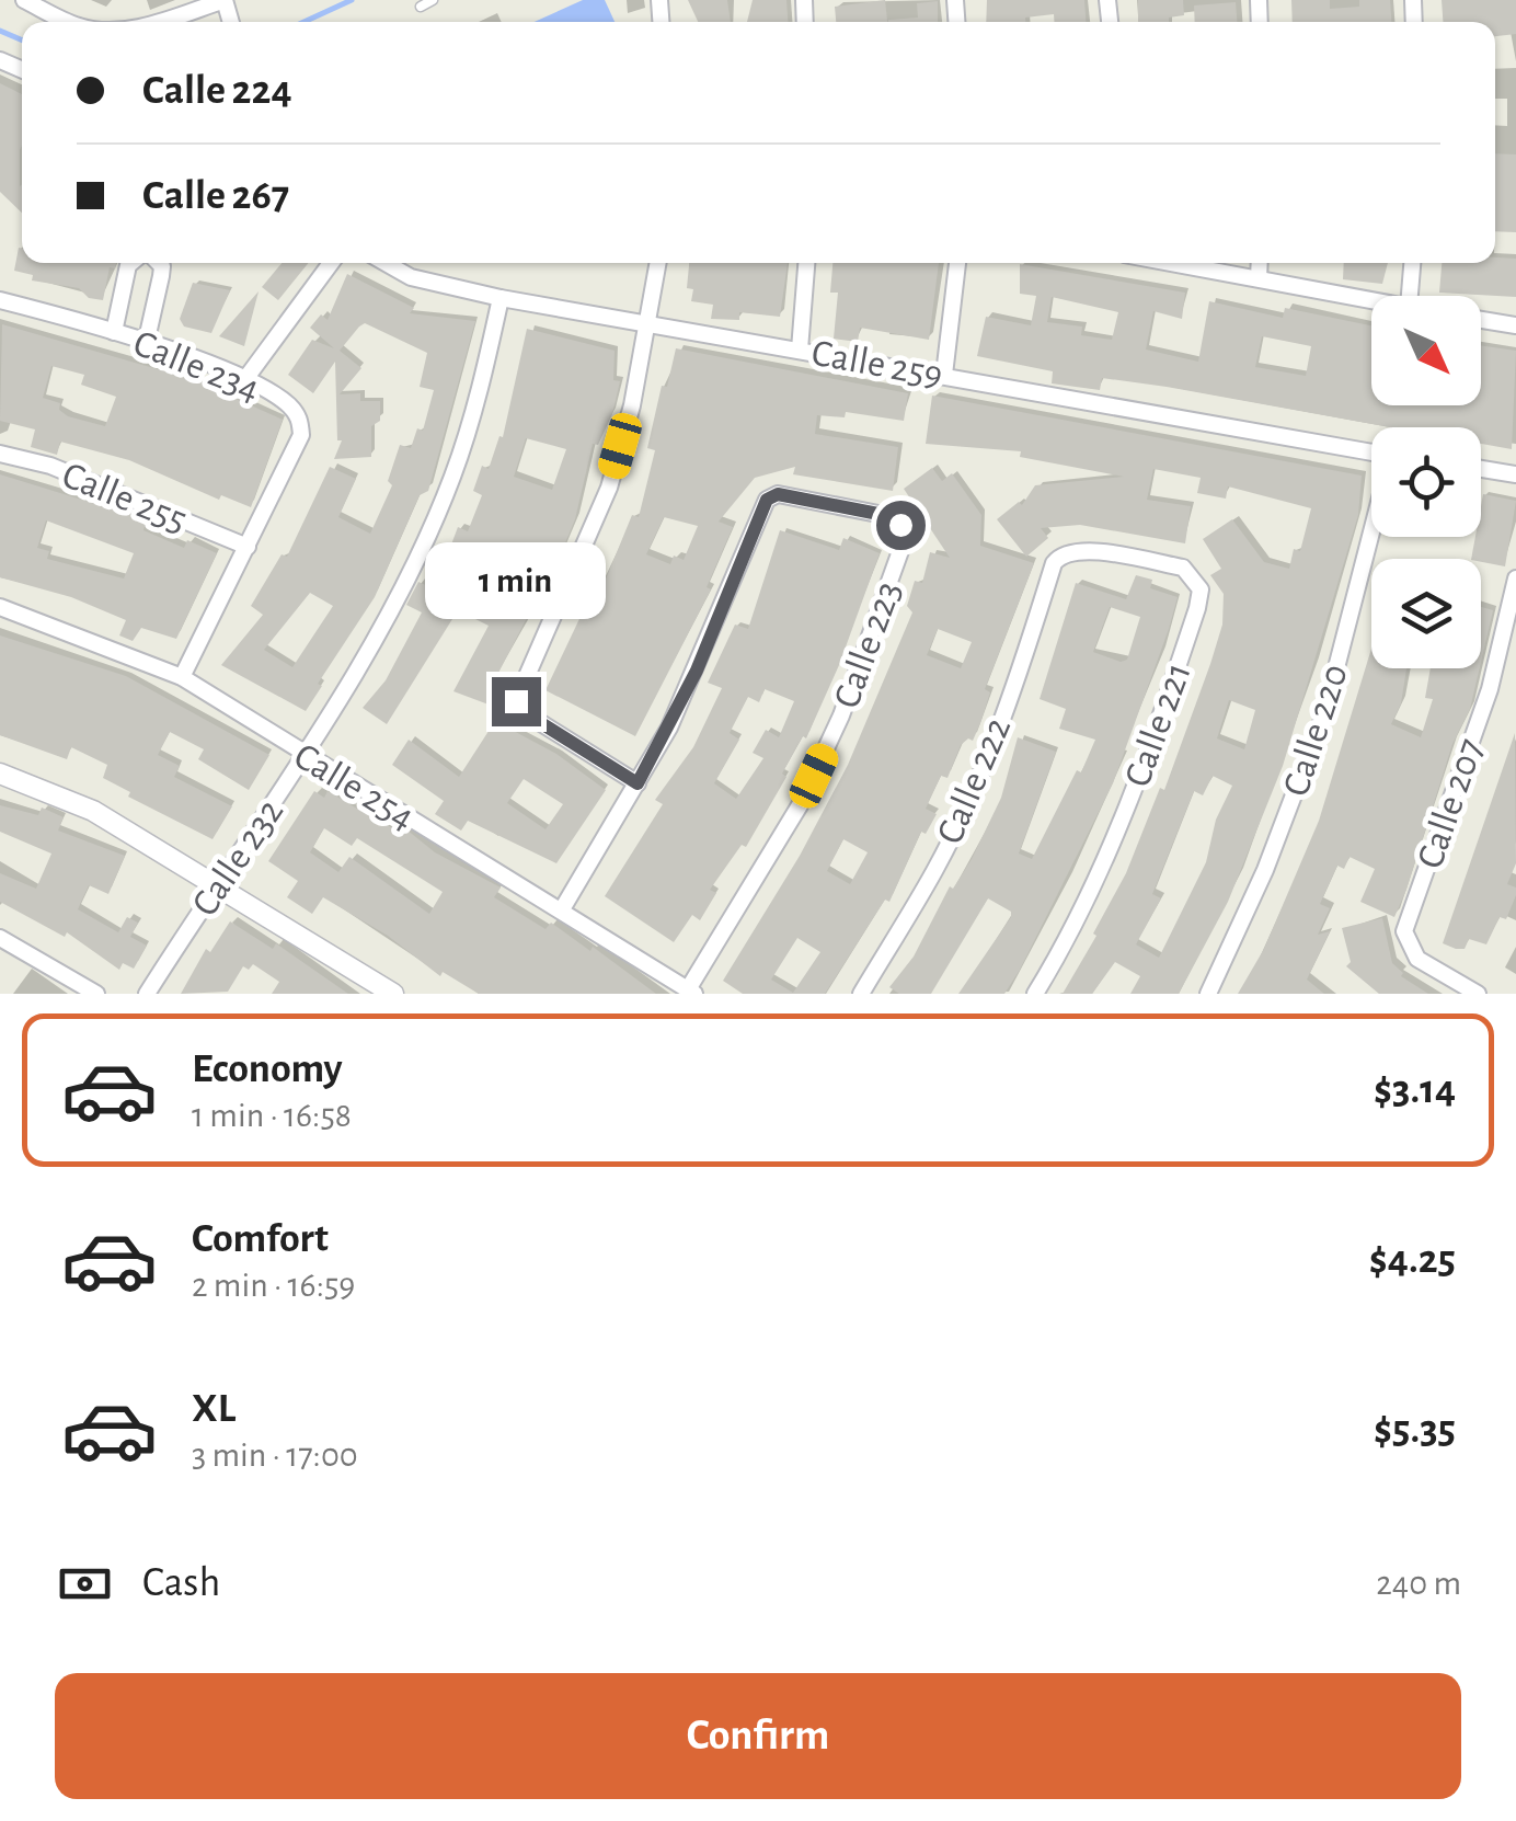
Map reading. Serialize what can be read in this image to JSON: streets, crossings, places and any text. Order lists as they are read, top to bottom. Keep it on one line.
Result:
{"streets":{"street":["Calle 259","Calle 234","Calle 255","Calle 223","Calle 221","Calle 220","Calle 222","Calle 254","Calle 207","Calle 232"]},"crossings":[["Calle 259","Calle 232"],["Calle 234","Calle 255"],["Calle 234","Calle 254"],["Calle 223","Calle 254"],["Calle 221","Calle 222"],["Calle 254","Calle 232"]],"north":"bottom right","page":{"banner":["Calle 224","Calle 267"],"bubble":"1 min","list":[{"name":"Economy","note":"1 min · 16:58","value":"$3.14"},{"name":"Comfort","note":"2 min · 16:59","value":"$4.25"},{"name":"XL","note":"3 min · 17:00","value":"$5.35"}],"pay":["Cash","240 m"],"buttons":"Confirm"}}
